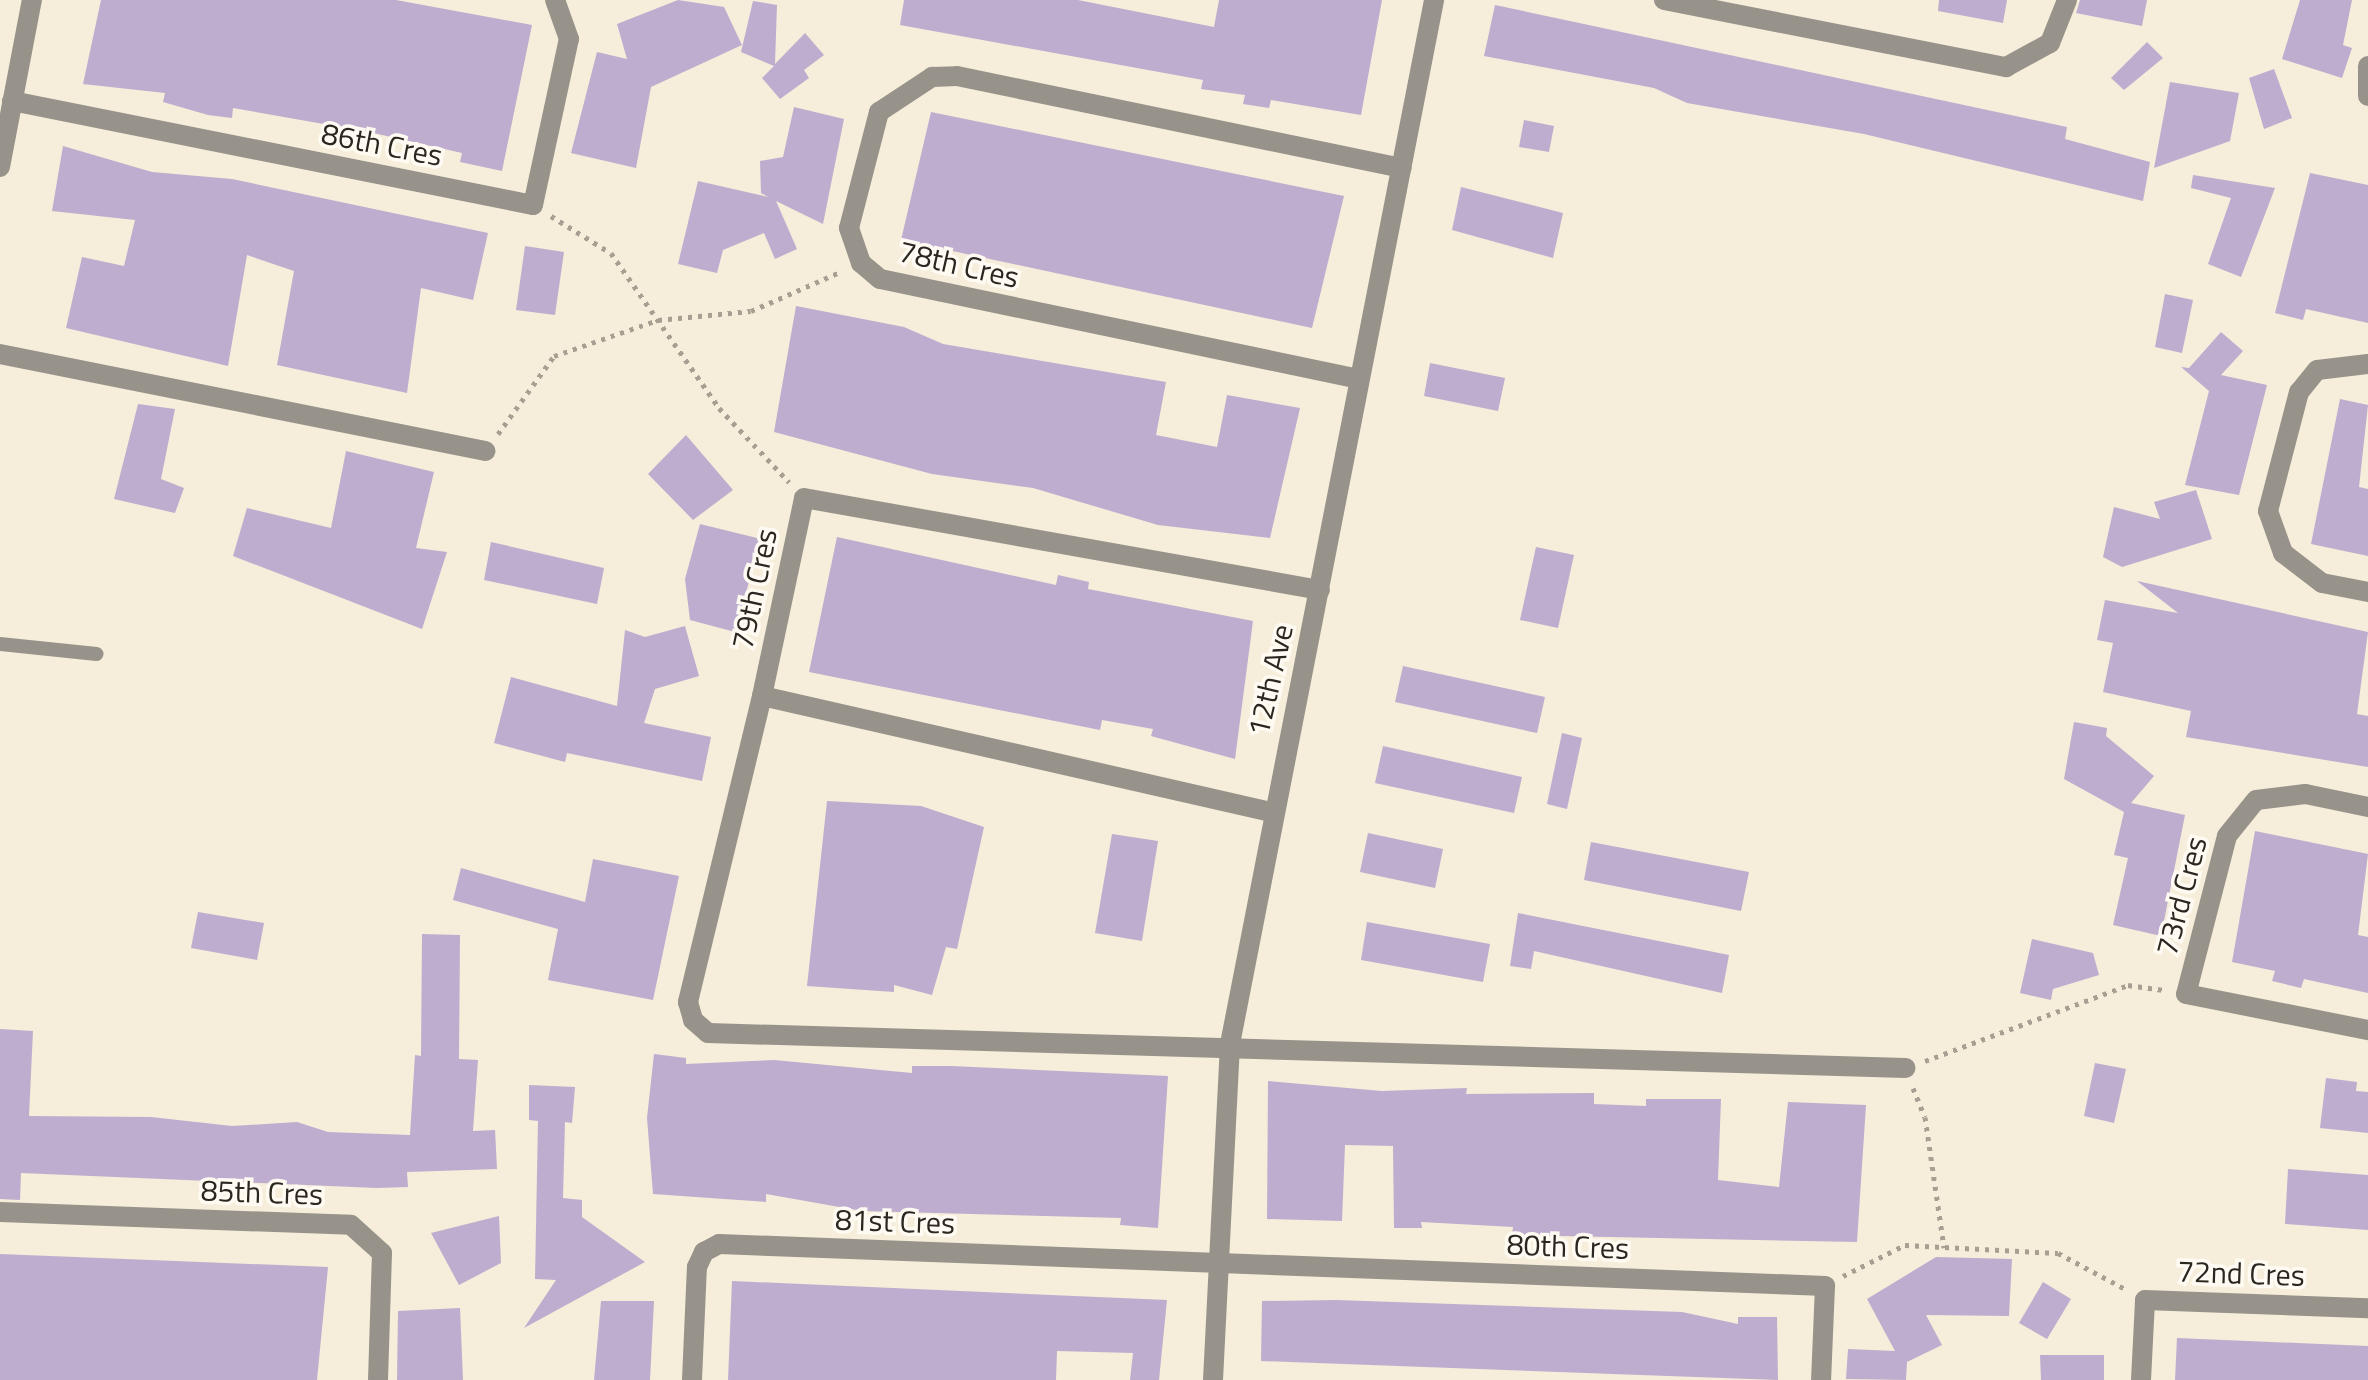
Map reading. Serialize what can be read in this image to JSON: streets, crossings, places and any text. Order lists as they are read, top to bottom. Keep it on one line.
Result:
{"streets":{"street":["86th Cres","78th Cres","79th Cres","12th Ave","73rd Cres","85th Cres","81st Cres","80th Cres","72nd Cres"]},"crossings":[["78th Cres","12th Ave"],["79th Cres","12th Ave"],["12th Ave","81st Cres"],["12th Ave","80th Cres"],["81st Cres","80th Cres"]]}
